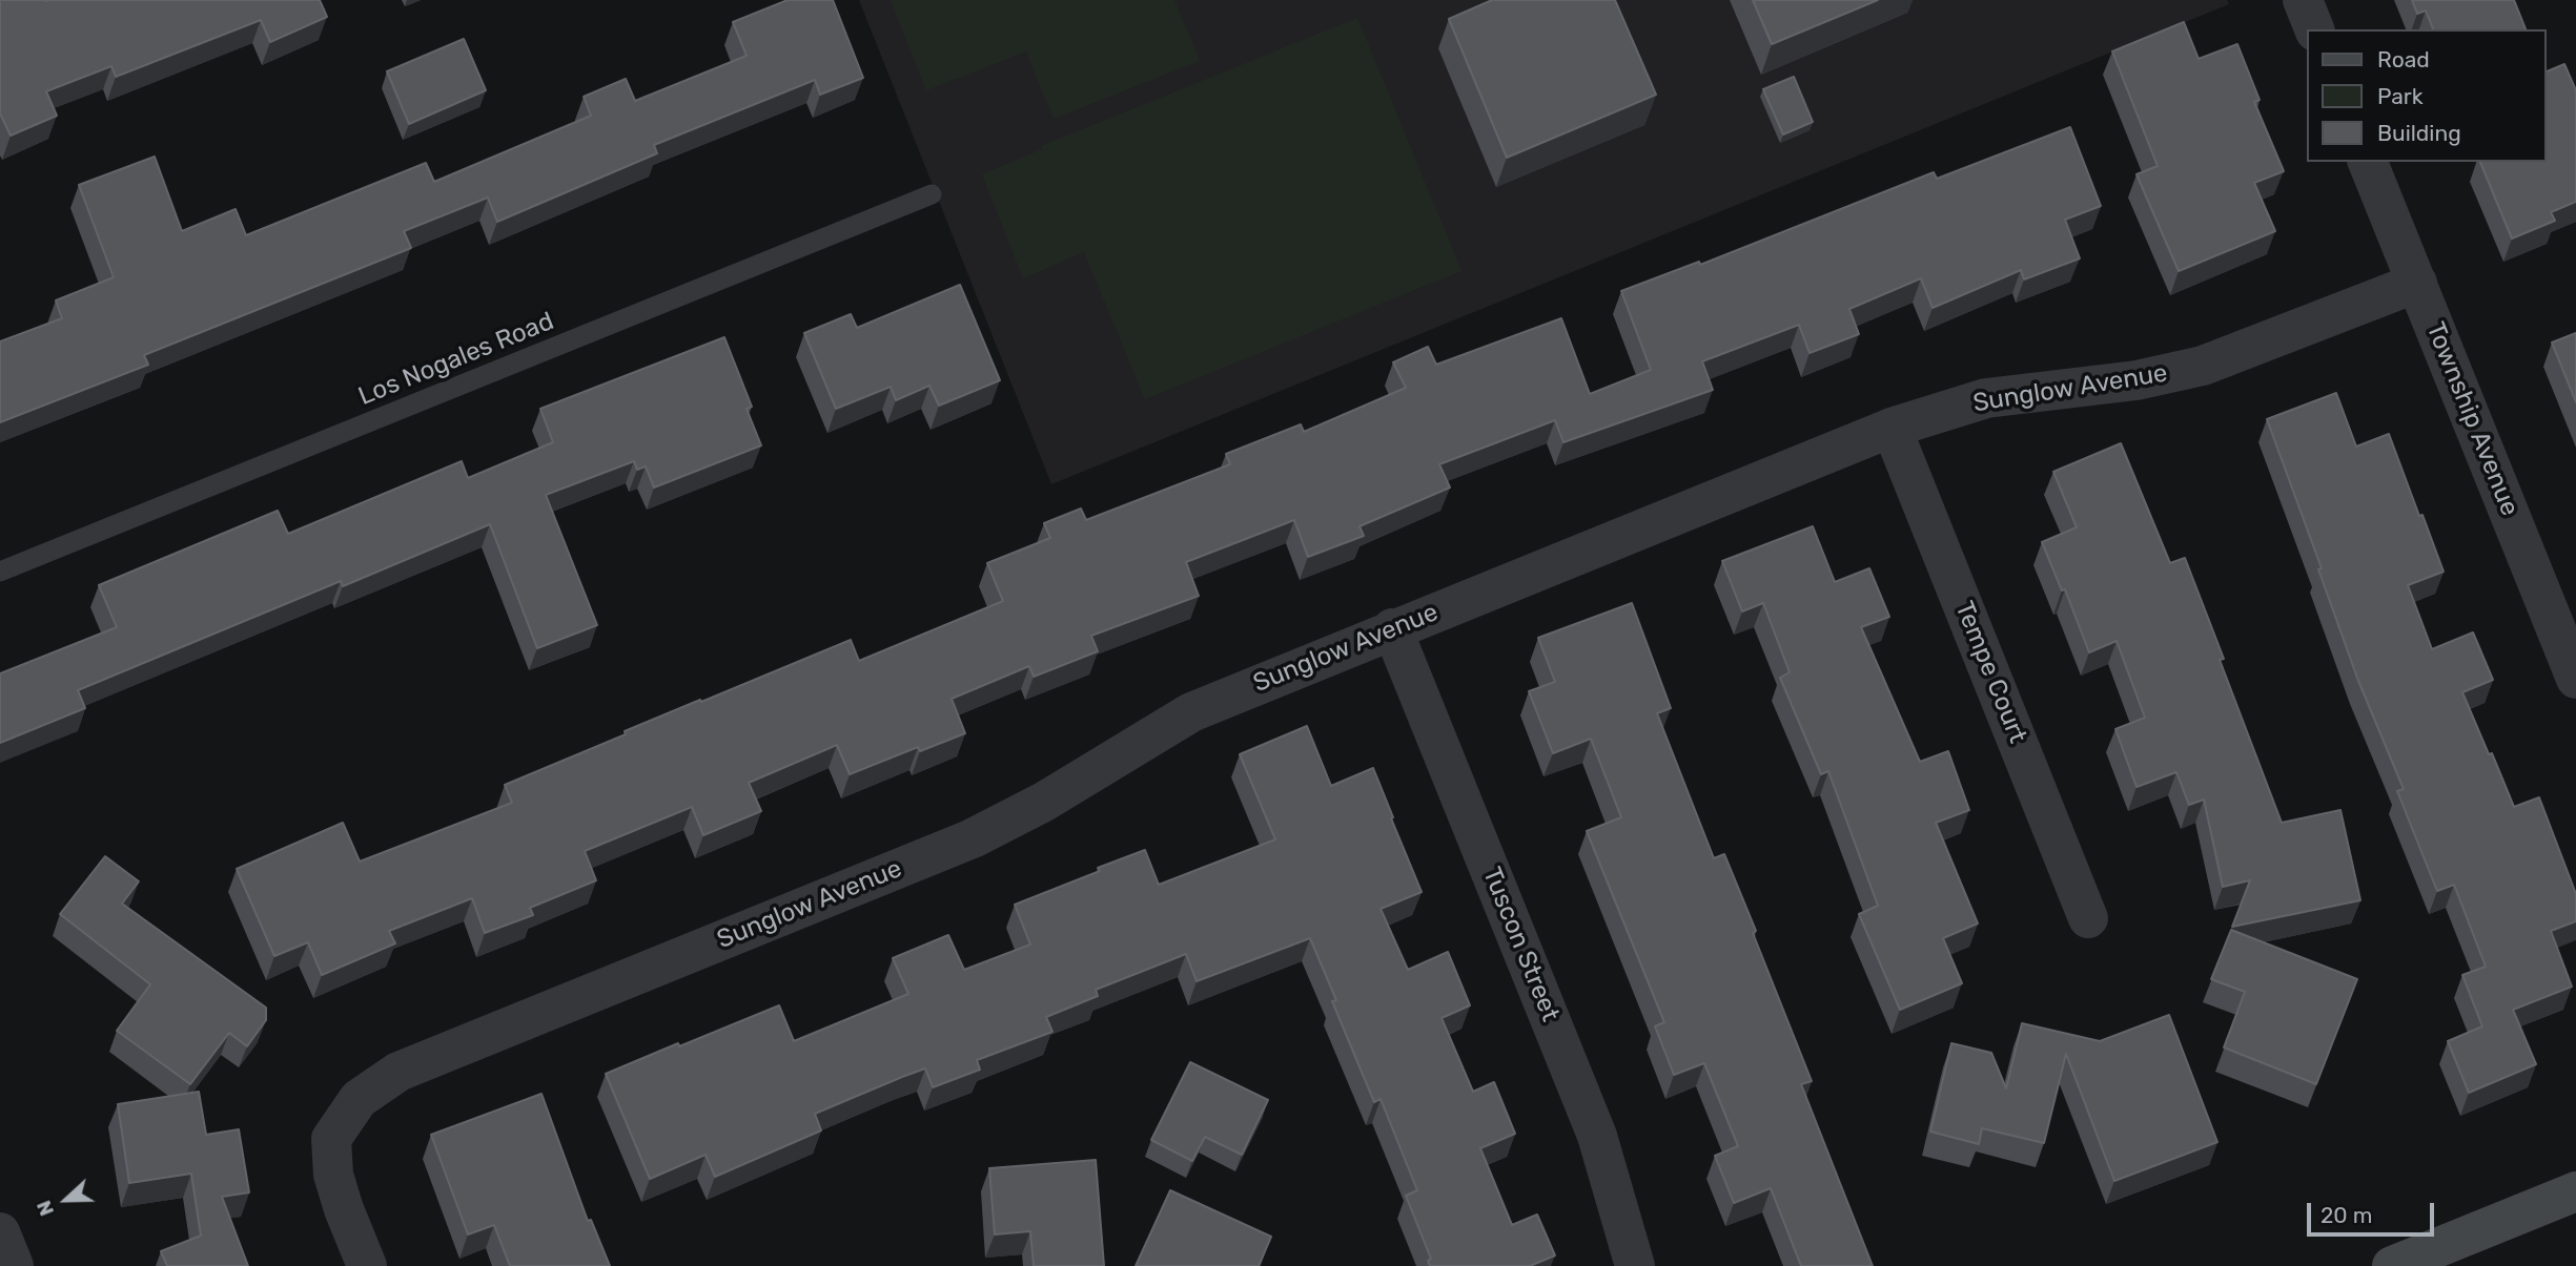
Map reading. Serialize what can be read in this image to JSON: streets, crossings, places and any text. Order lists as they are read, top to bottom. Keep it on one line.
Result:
{"streets":{"street":["Sunglow Avenue","Township Avenue","Tempe Court","Tuscon Street"],"lane":["Los Nogales Road"]},"crossings":[["Sunglow Avenue","Township Avenue"],["Sunglow Avenue","Tempe Court"],["Sunglow Avenue","Tuscon Street"]],"legend":["Road","Park","Building"],"scale_bar":"20 m","north":"left"}
